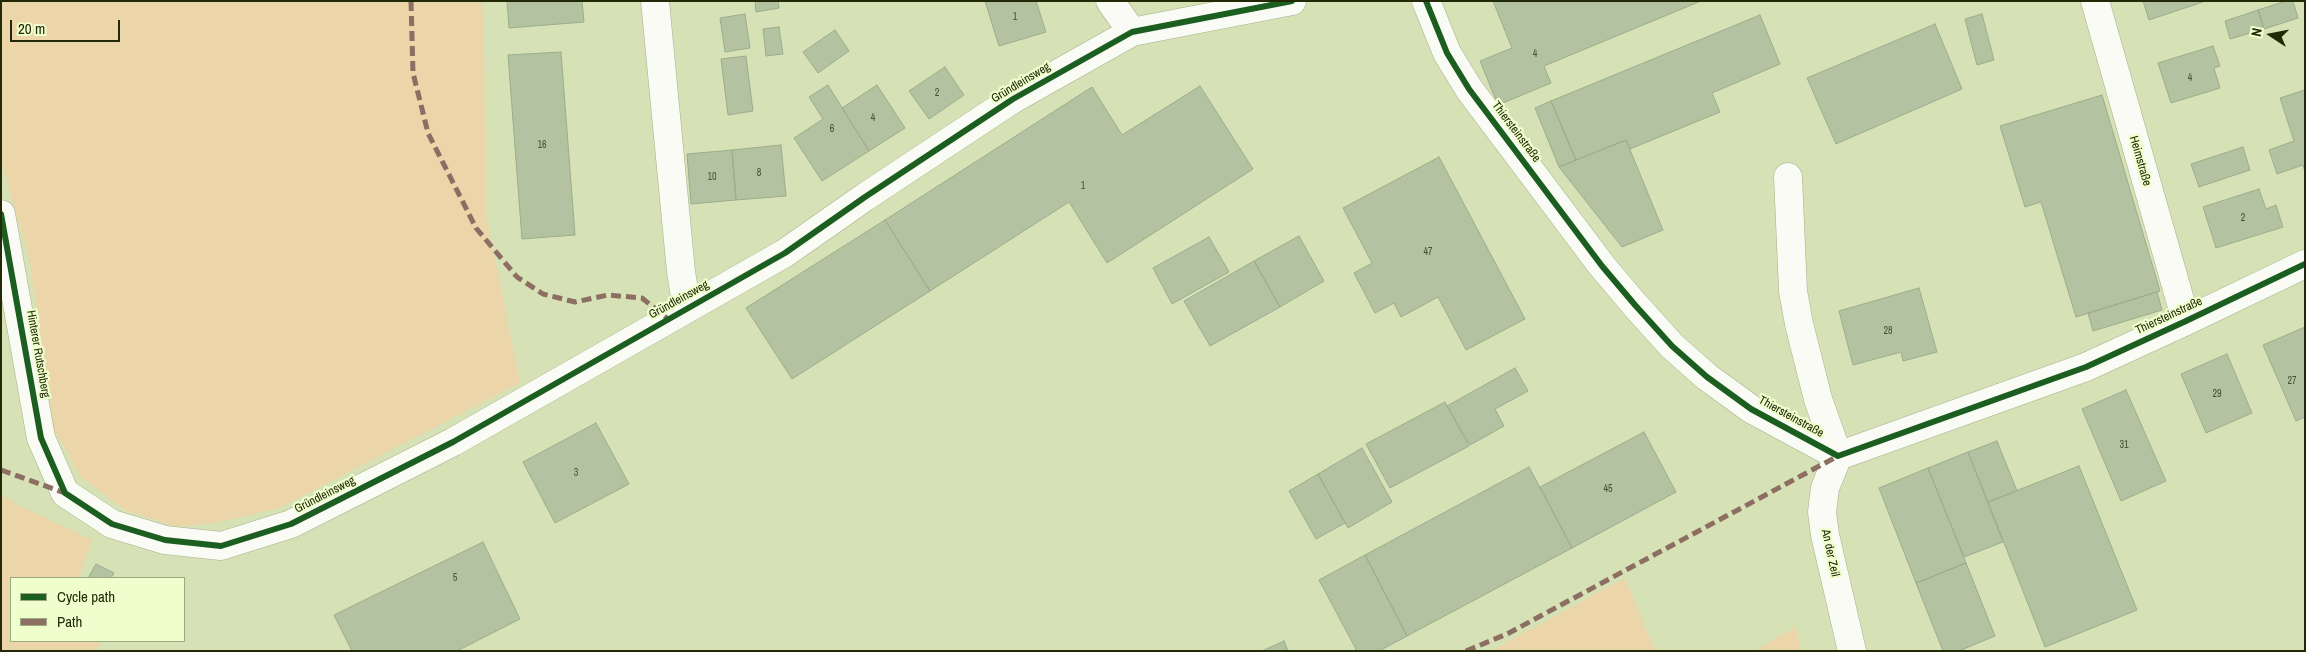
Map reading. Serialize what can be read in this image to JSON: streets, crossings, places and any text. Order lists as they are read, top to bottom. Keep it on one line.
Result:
{"streets":{"street":["Gründleinsweg","Thiersteinstraße","Heimstraße","Hinterer Rutschberg","An der Zeil"]},"crossings":[["Gründleinsweg","Hinterer Rutschberg"],["Thiersteinstraße","Heimstraße"],["Thiersteinstraße","An der Zeil"]],"house_numbers":["1","4","4","2","4","6","16","8","10","1","2","47","28","27","29","31","3","45","5"],"legend":["Cycle path","Path"],"scale_bar":"20 m","north":"left"}
